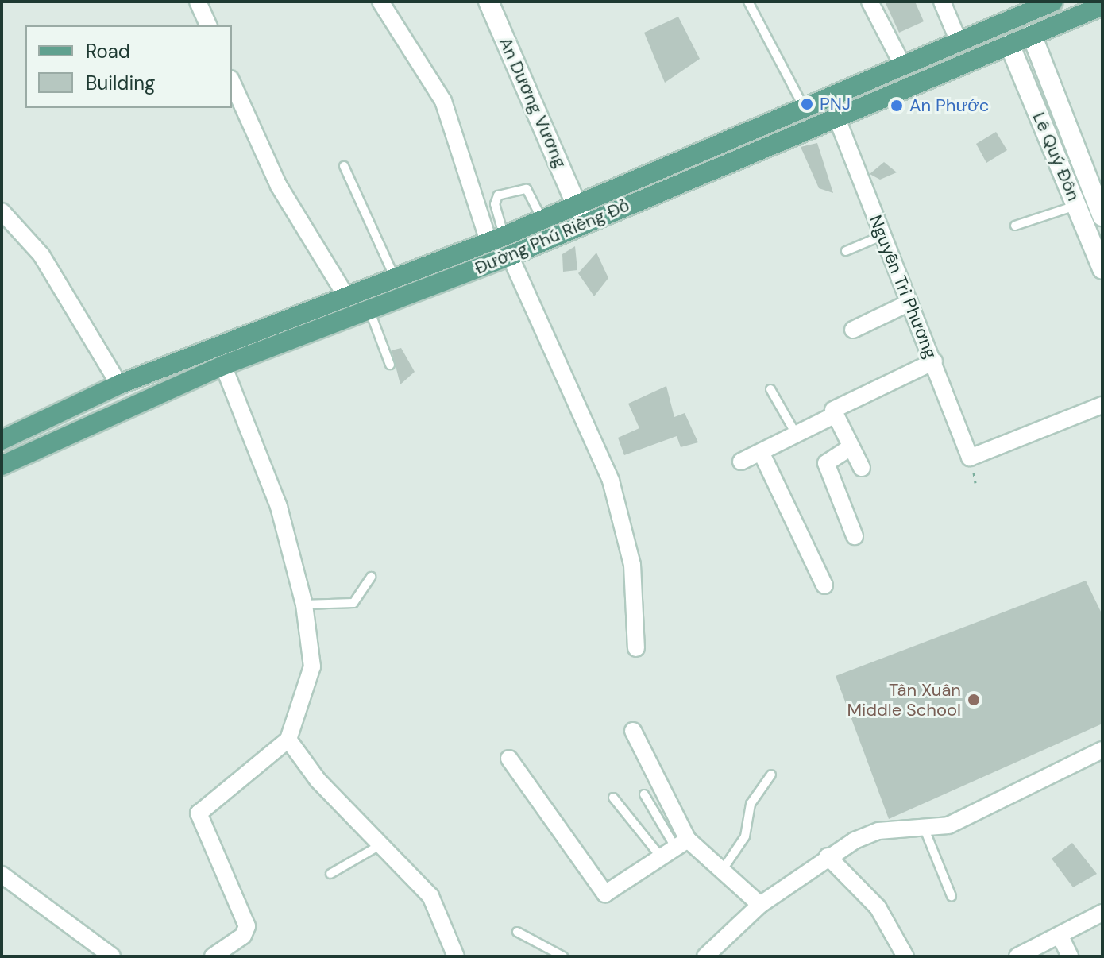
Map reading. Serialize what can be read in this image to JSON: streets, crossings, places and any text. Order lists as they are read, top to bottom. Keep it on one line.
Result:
{"streets":{"main road":["An Dương Vương","Lê Quý Đôn","Đường Phú Riềng Đỏ"],"street":["Nguyễn Tri Phương"]},"crossings":[["An Dương Vương","Đường Phú Riềng Đỏ"],["Lê Quý Đôn","Đường Phú Riềng Đỏ"],["Đường Phú Riềng Đỏ","Nguyễn Tri Phương"]],"places":["PNJ","An Phước","Tân Xuân Middle School"],"legend":["Road","Building"]}
